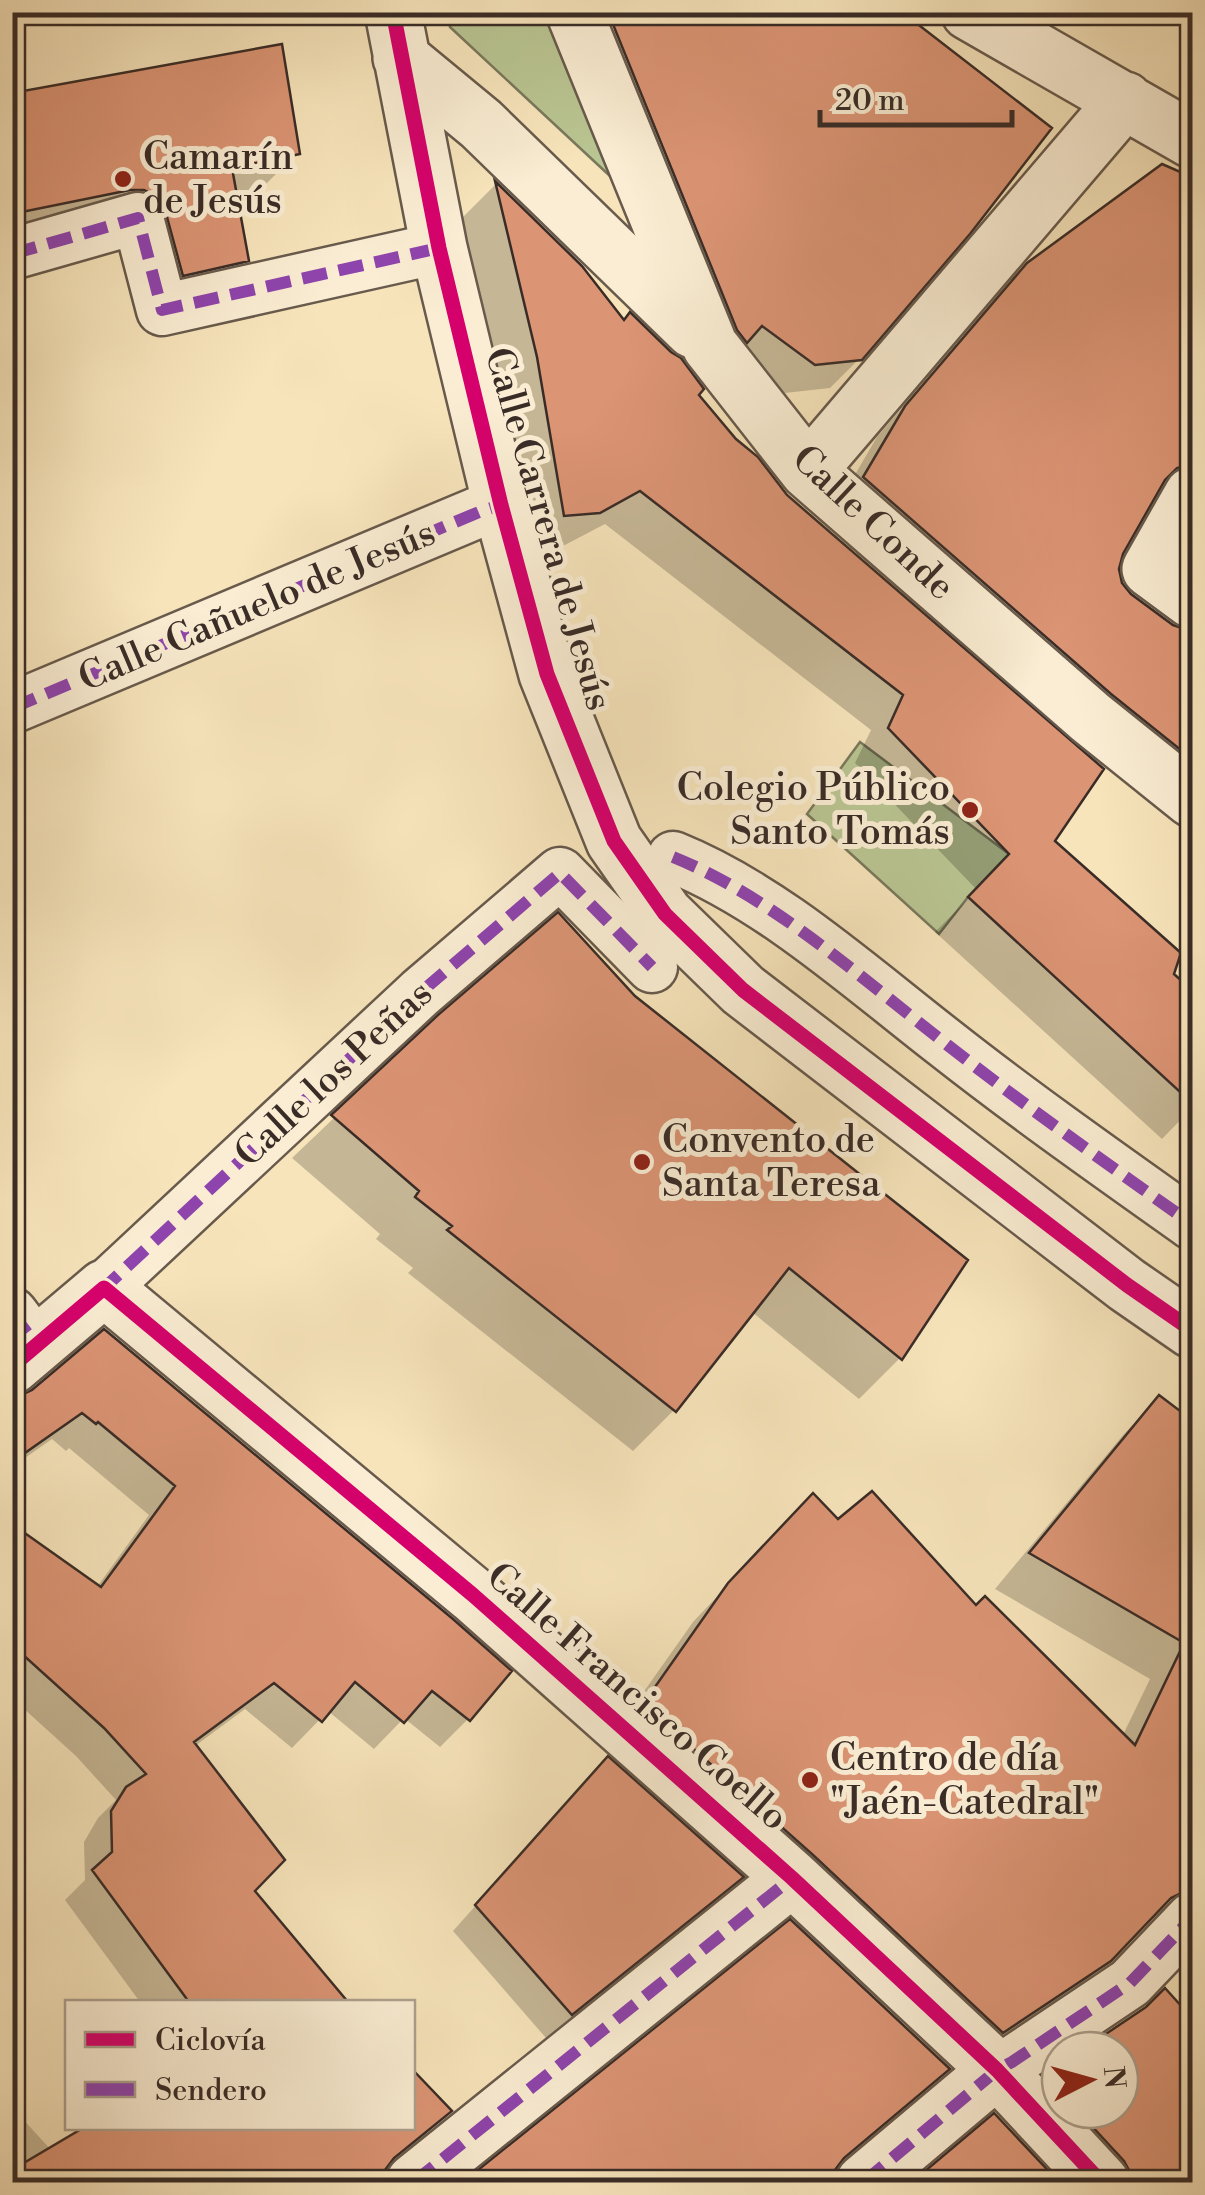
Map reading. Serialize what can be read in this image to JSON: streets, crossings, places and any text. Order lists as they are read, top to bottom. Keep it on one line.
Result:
{"streets":{"street":["Calle Conde","Calle Carrera de Jesús","Calle Cañuelo de Jesús","Calle los Peñas","Calle Francisco Coello"]},"crossings":[["Calle Carrera de Jesús","Calle Cañuelo de Jesús"],["Calle los Peñas","Calle Francisco Coello"]],"places":["Camarín de Jesús","Colegio Público Santo Tomás","Convento de Santa Teresa","Centro de día \"Jaén-Catedral\""],"legend":["Ciclovía","Sendero"],"scale_bar":"20 m","north":"right"}
